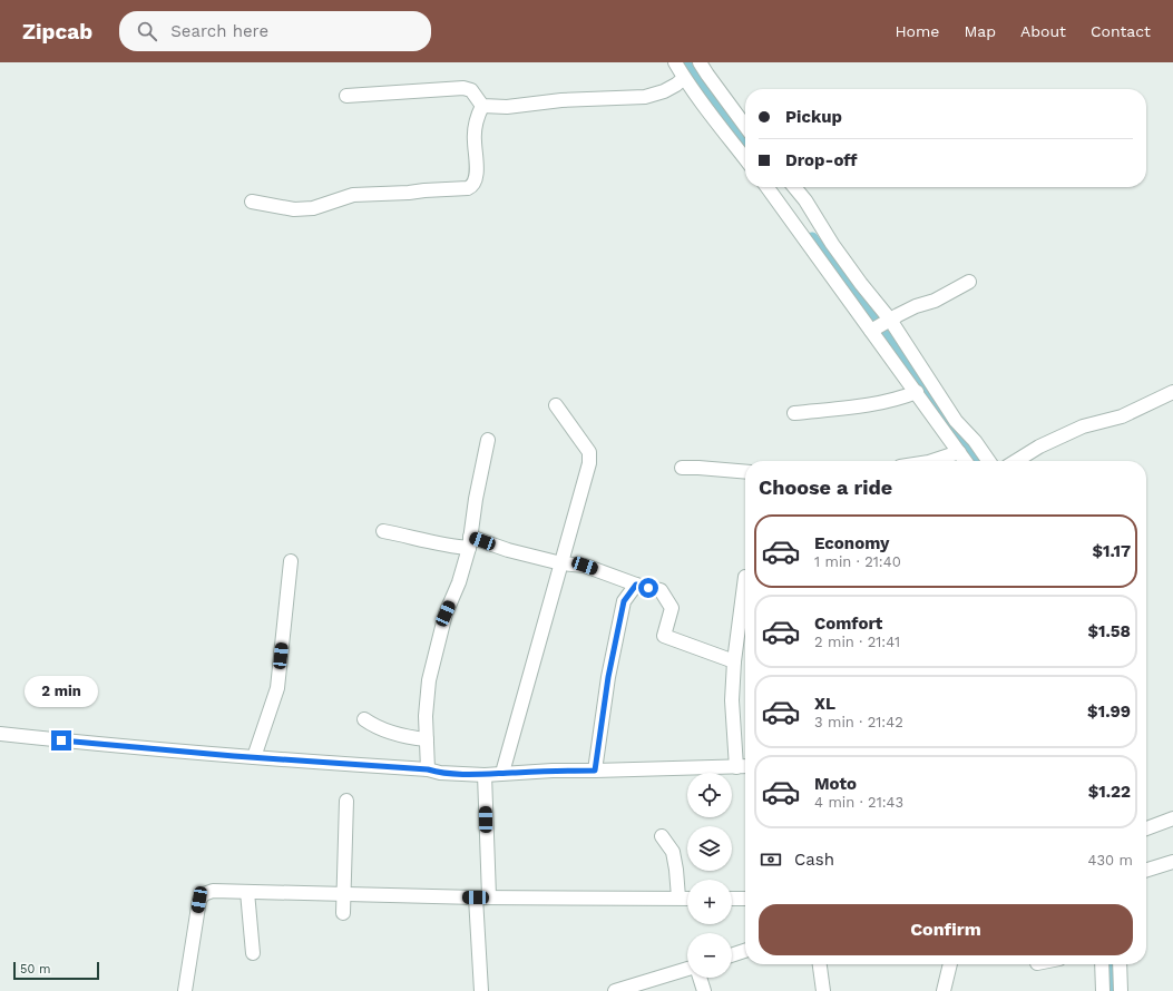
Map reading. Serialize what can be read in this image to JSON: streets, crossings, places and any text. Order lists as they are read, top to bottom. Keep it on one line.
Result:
{"scale_bar":"50 m","page":{"header":"Zipcab","search":"Search here","nav":["Home","Map","About","Contact"],"banner":["Pickup","Drop-off"],"heading":"Choose a ride","list":[{"name":"Economy","note":"1 min · 21:40","value":"$1.17"},{"name":"Comfort","note":"2 min · 21:41","value":"$1.58"},{"name":"XL","note":"3 min · 21:42","value":"$1.99"},{"name":"Moto","note":"4 min · 21:43","value":"$1.22"}],"bubble":"2 min","map_buttons":["+","−"],"pay":["Cash","430 m"],"buttons":"Confirm","scale":"50 m"}}
